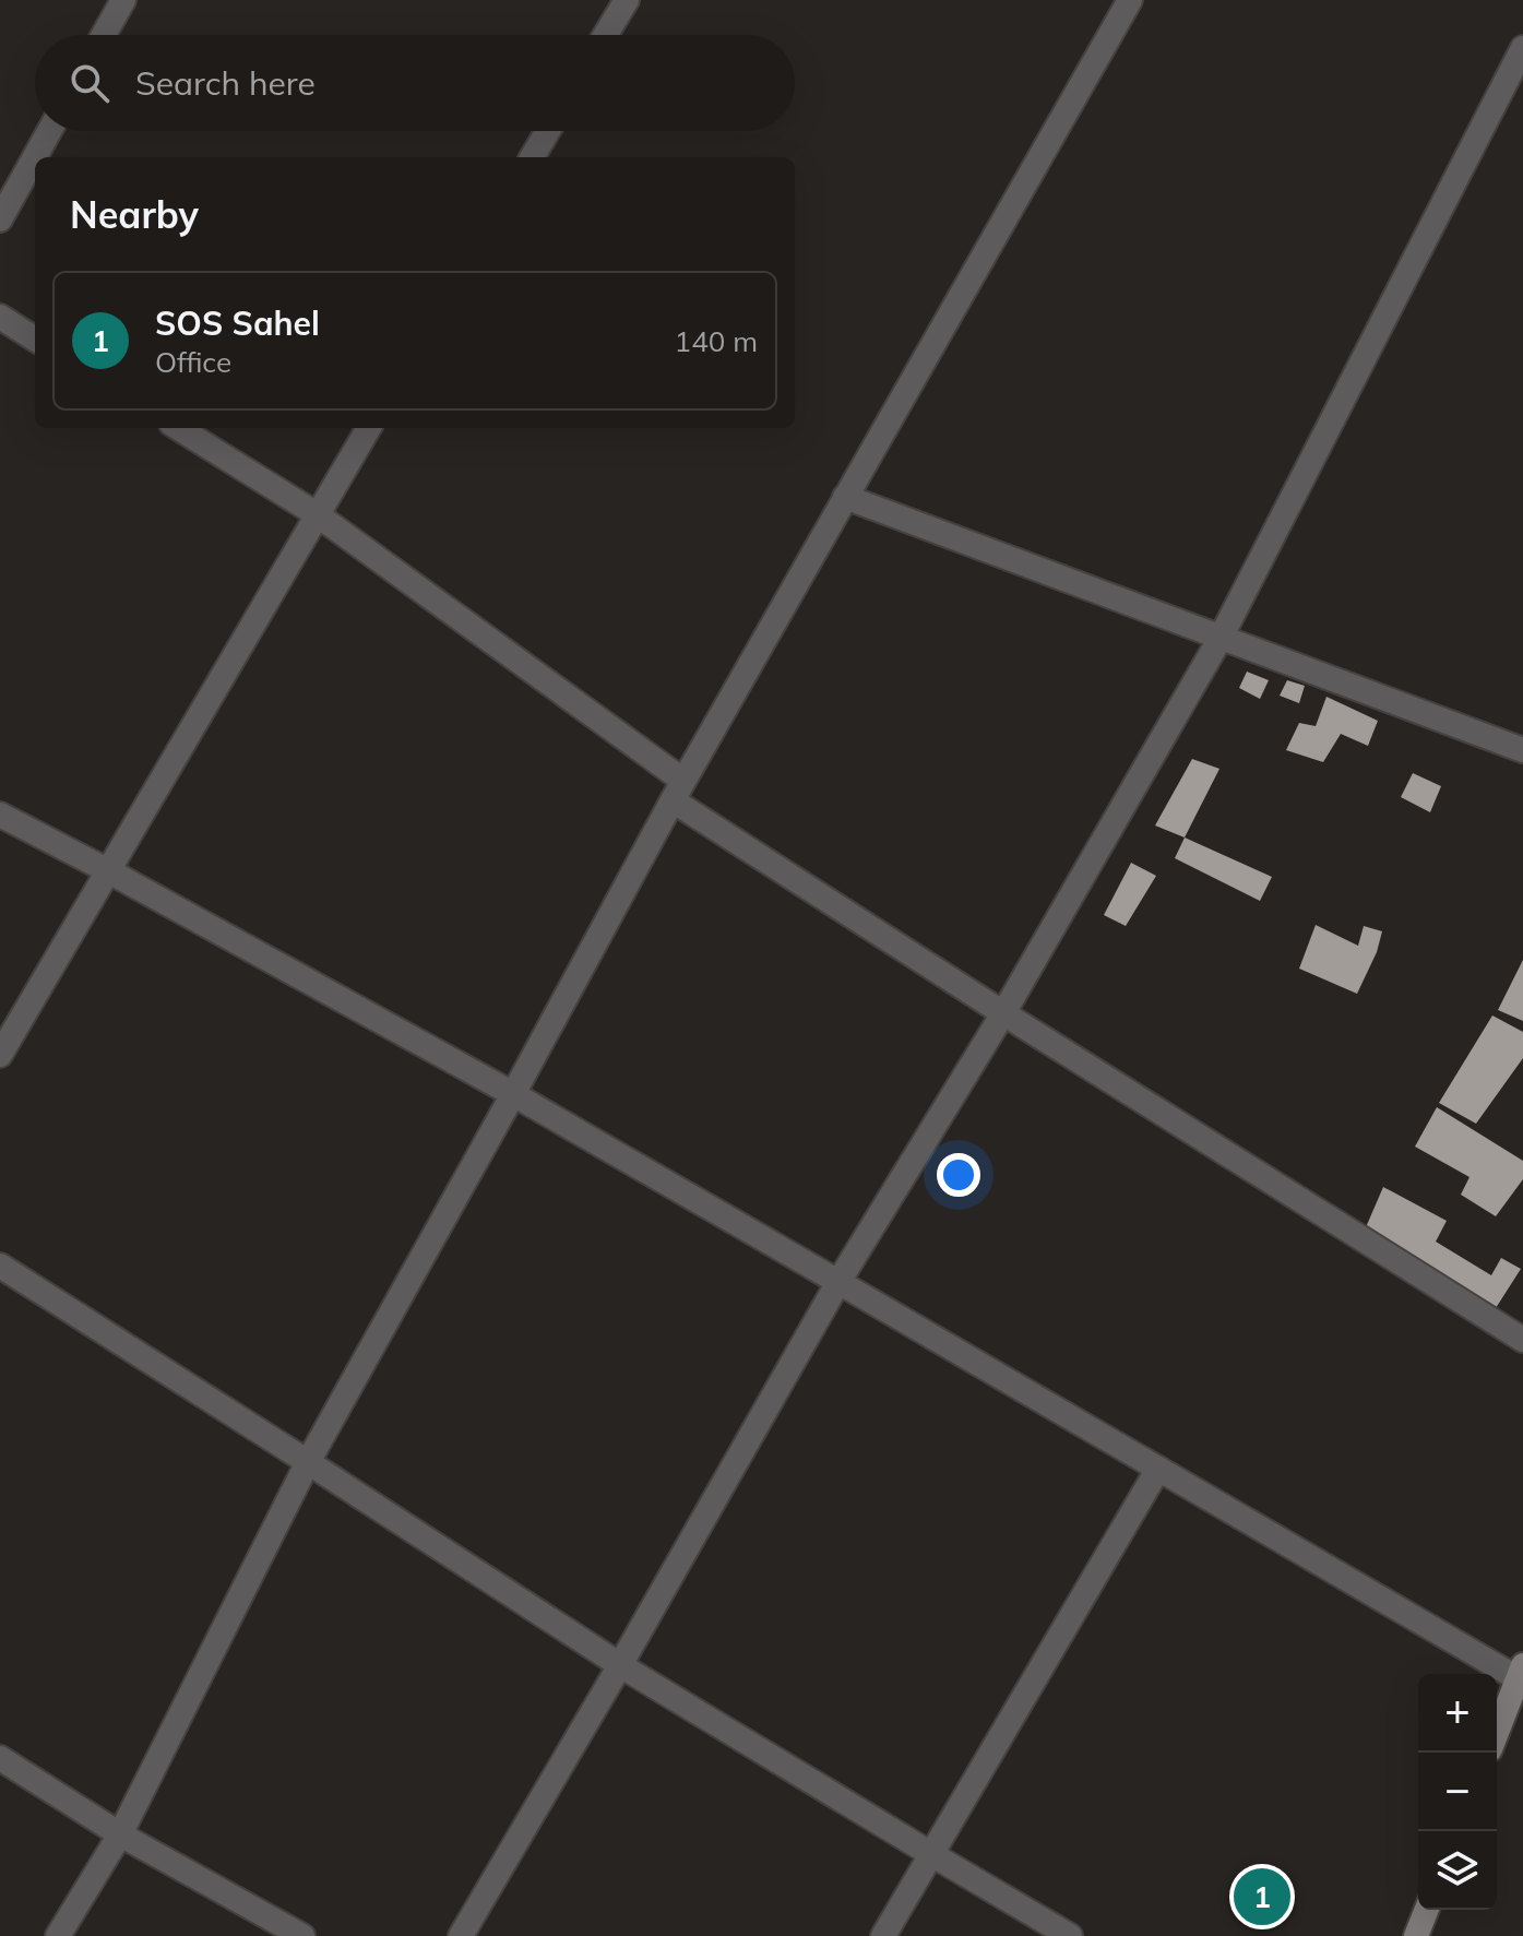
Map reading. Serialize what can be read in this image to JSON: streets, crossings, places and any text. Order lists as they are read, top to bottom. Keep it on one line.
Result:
{"page":{"search":"Search here","heading":"Nearby","list":[{"mark":"1","name":"SOS Sahel","note":"Office","value":"140 m"}],"map_buttons":["+","−"],"pins":"1"}}
